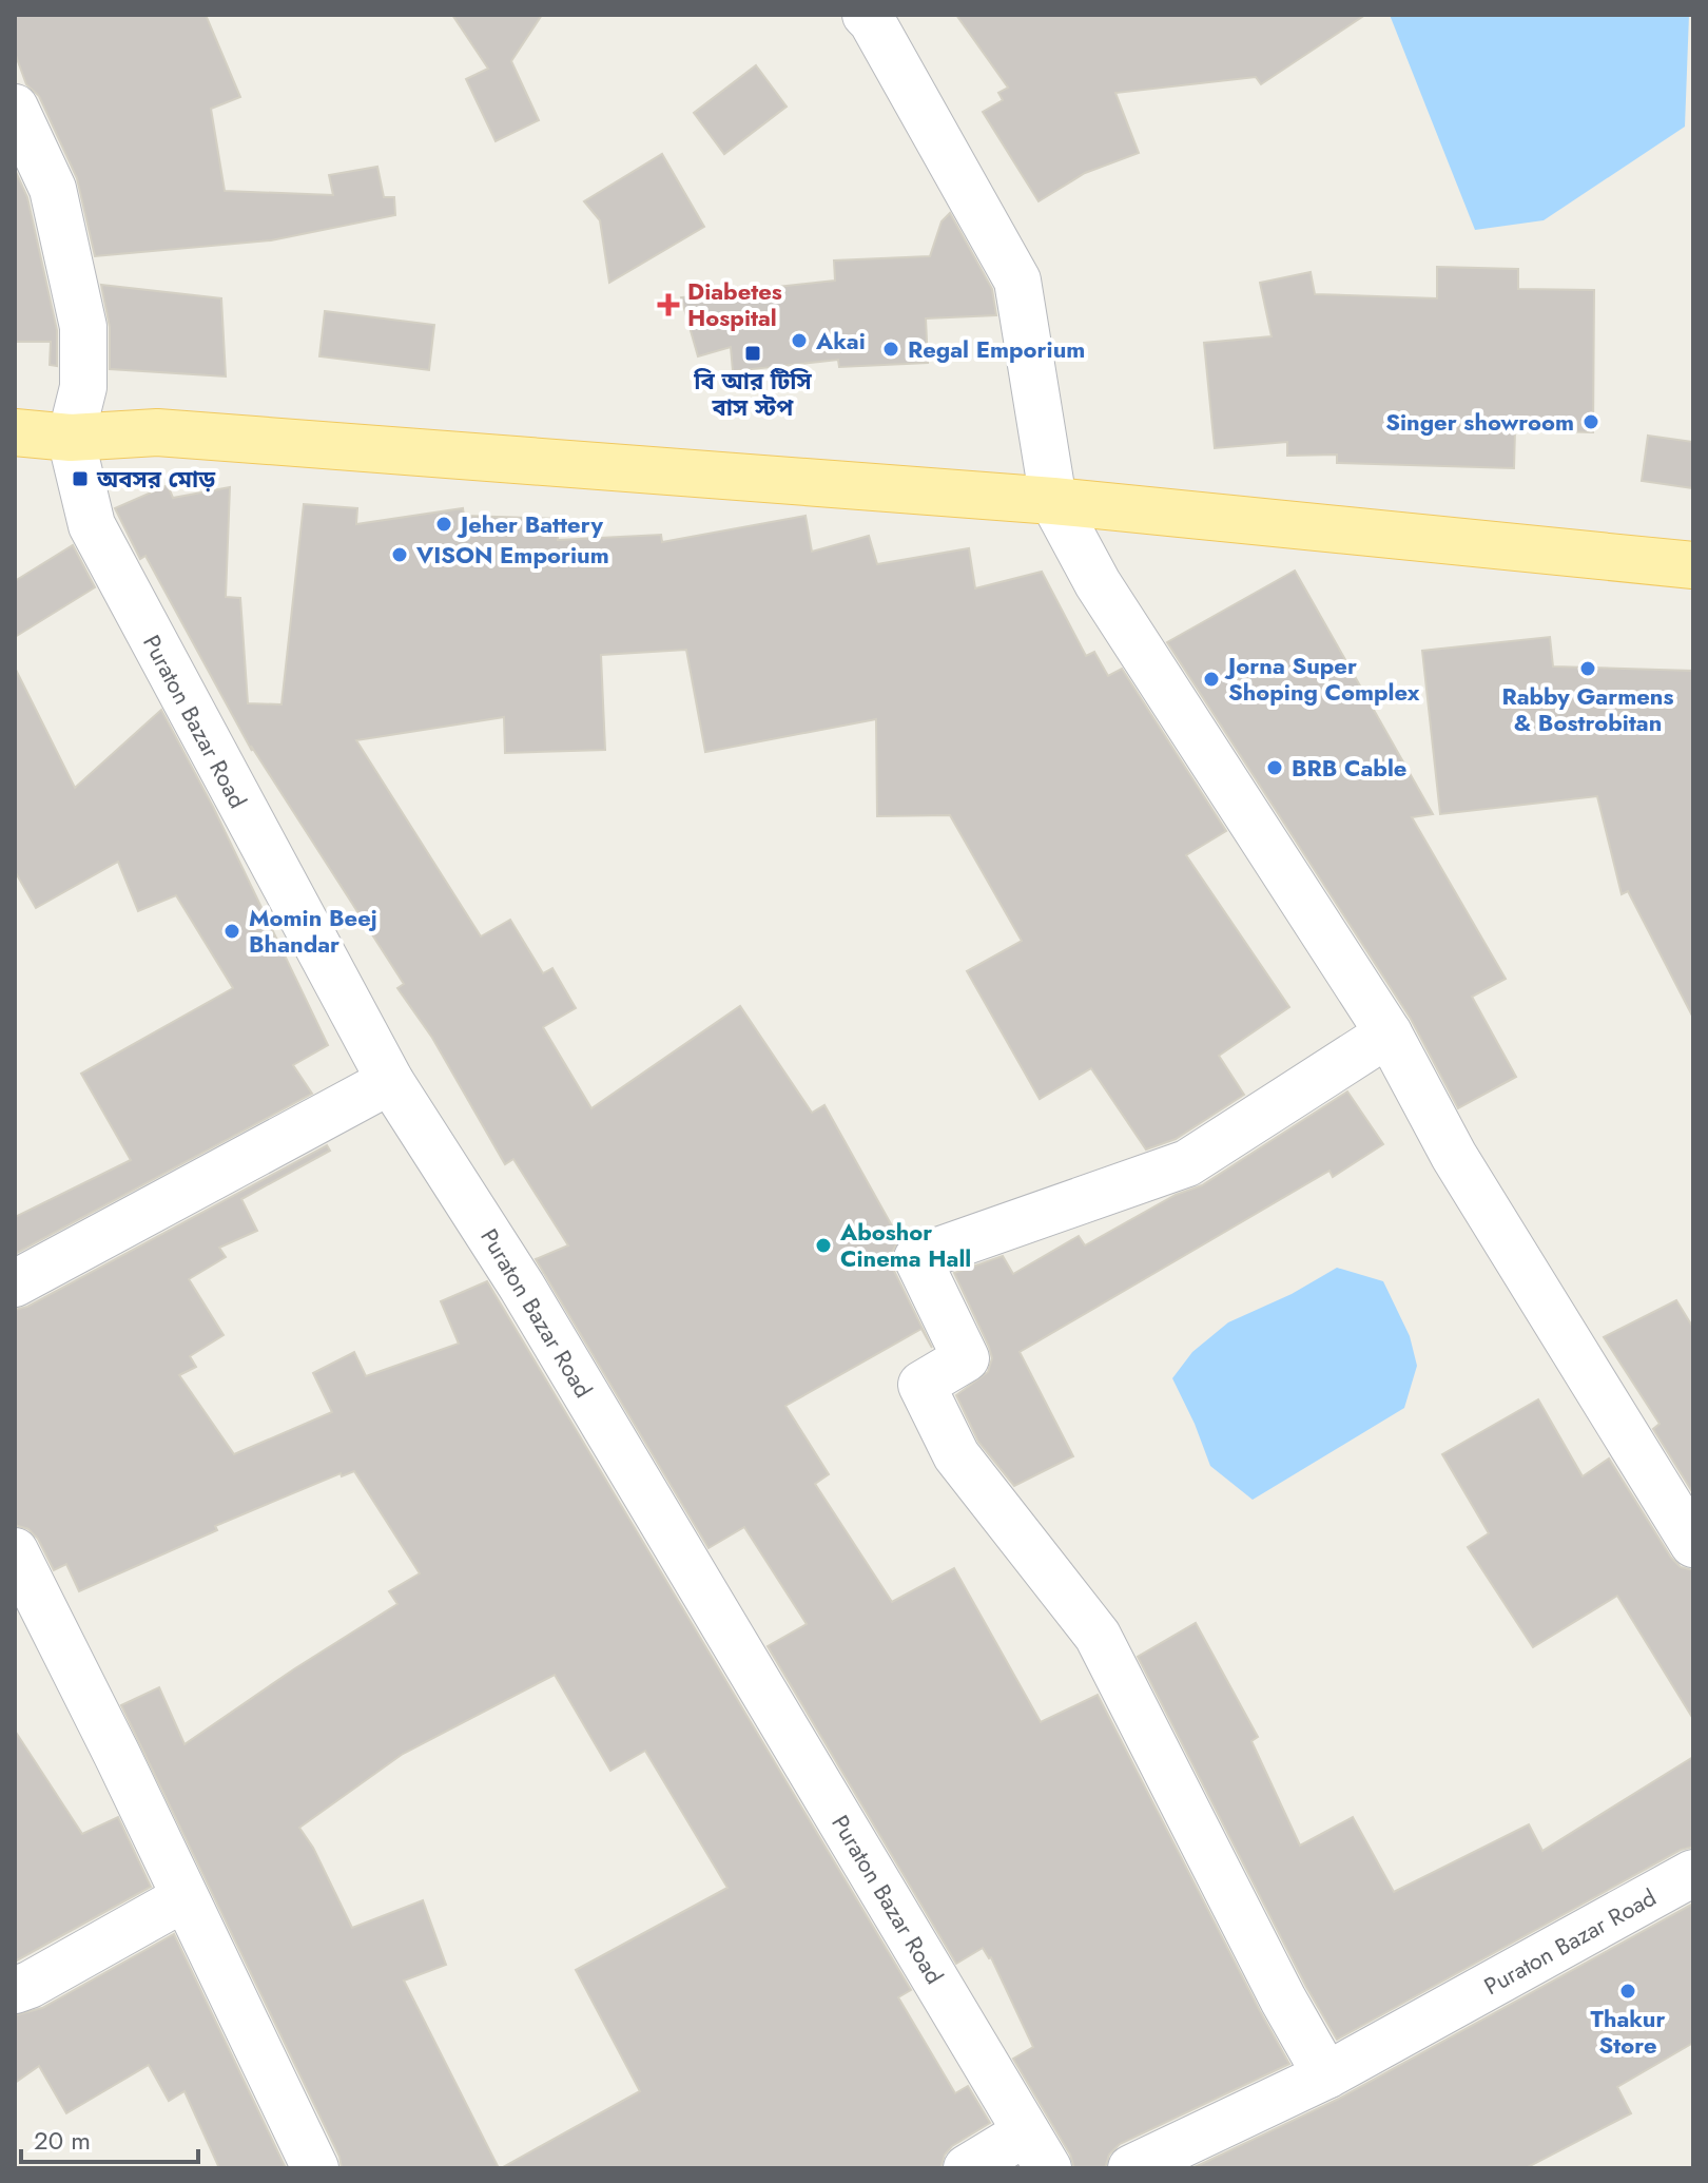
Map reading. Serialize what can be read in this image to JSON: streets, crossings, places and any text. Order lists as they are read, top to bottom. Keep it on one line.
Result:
{"streets":{"street":["Puraton Bazar Road"]},"places":{"health":["Diabetes Hospital"],"other":["Akai","Regal Emporium","Singer showroom","Jeher Battery","VISON Emporium","Rabby Garmens & Bostrobitan","Jorna Super Shoping Complex","BRB Cable","Momin Beej Bhandar","Aboshor Cinema Hall","Thakur Store"],"transit":["বি আর টিসি বাস স্টপ","অবসর মোড়"]},"scale_bar":"20 m"}
